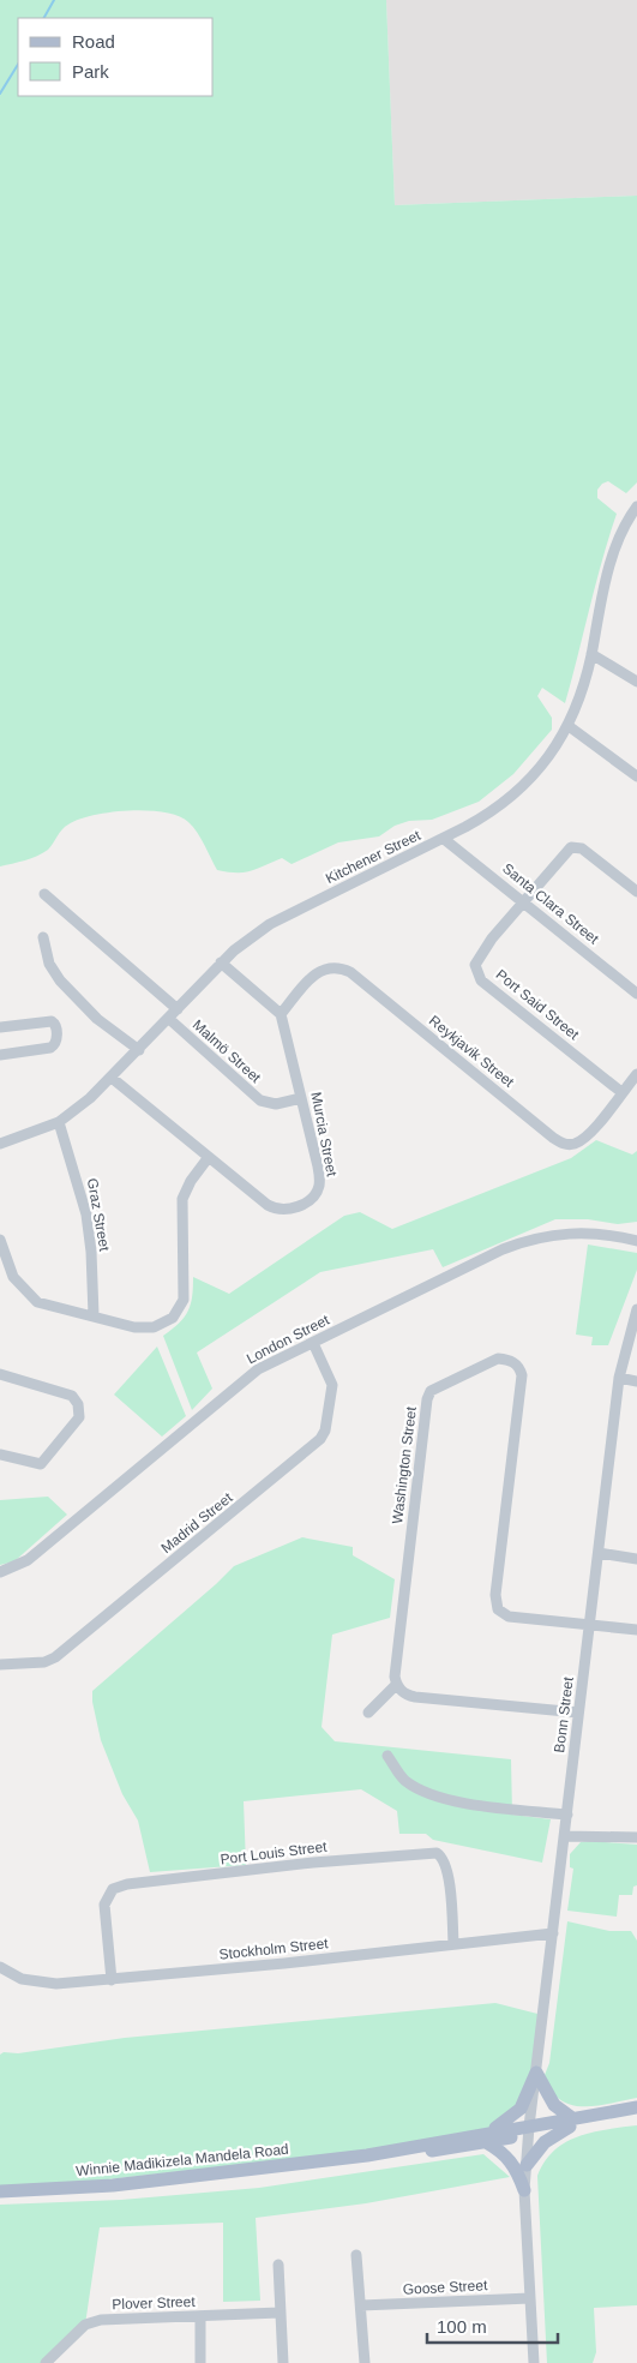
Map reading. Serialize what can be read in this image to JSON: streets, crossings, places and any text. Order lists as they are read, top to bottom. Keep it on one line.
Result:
{"streets":{"main road":["Winnie Madikizela Mandela Road"],"street":["Kitchener Street","Santa Clara Street","Port Said Street","Malmö Street","Reykjavik Street","Murcia Street","Graz Street","London Street","Washington Street","Madrid Street","Bonn Street","Port Louis Street","Stockholm Street","Goose Street","Plover Street"]},"crossings":[["Kitchener Street","Santa Clara Street"],["Kitchener Street","Malmö Street"],["Kitchener Street","Murcia Street"],["Kitchener Street","Graz Street"],["Santa Clara Street","Port Said Street"],["Port Said Street","Reykjavik Street"],["Malmö Street","Murcia Street"],["Reykjavik Street","Murcia Street"],["London Street","Madrid Street"],["Washington Street","Bonn Street"],["Bonn Street","Stockholm Street"],["Bonn Street","Winnie Madikizela Mandela Road"],["Bonn Street","Goose Street"],["Port Louis Street","Stockholm Street"]],"legend":["Road","Park"],"scale_bar":"100 m"}
